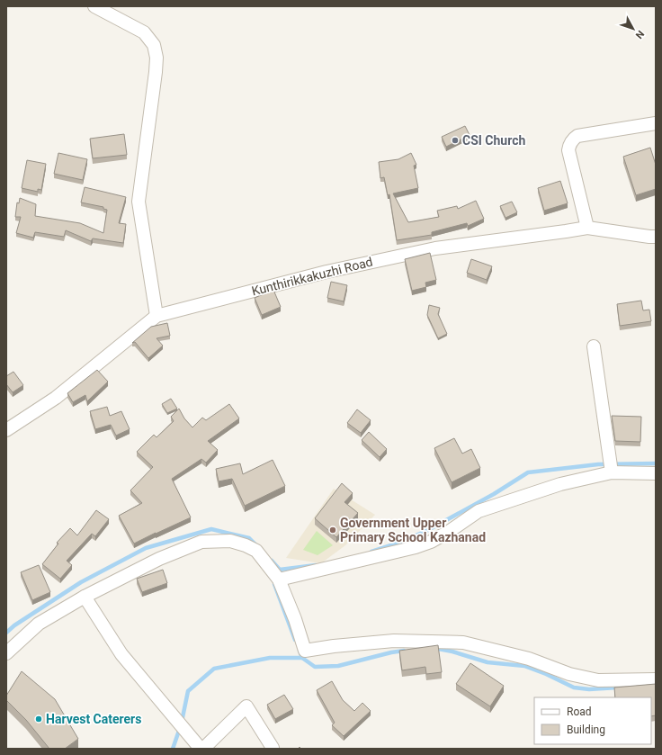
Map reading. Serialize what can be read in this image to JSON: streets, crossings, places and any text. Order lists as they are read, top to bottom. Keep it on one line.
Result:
{"streets":{"street":["Kunthirikkakuzhi Road"]},"places":["CSI Church","Government Upper Primary School Kazhanad","Harvest Caterers"],"legend":["Road","Building"],"north":"bottom right"}
